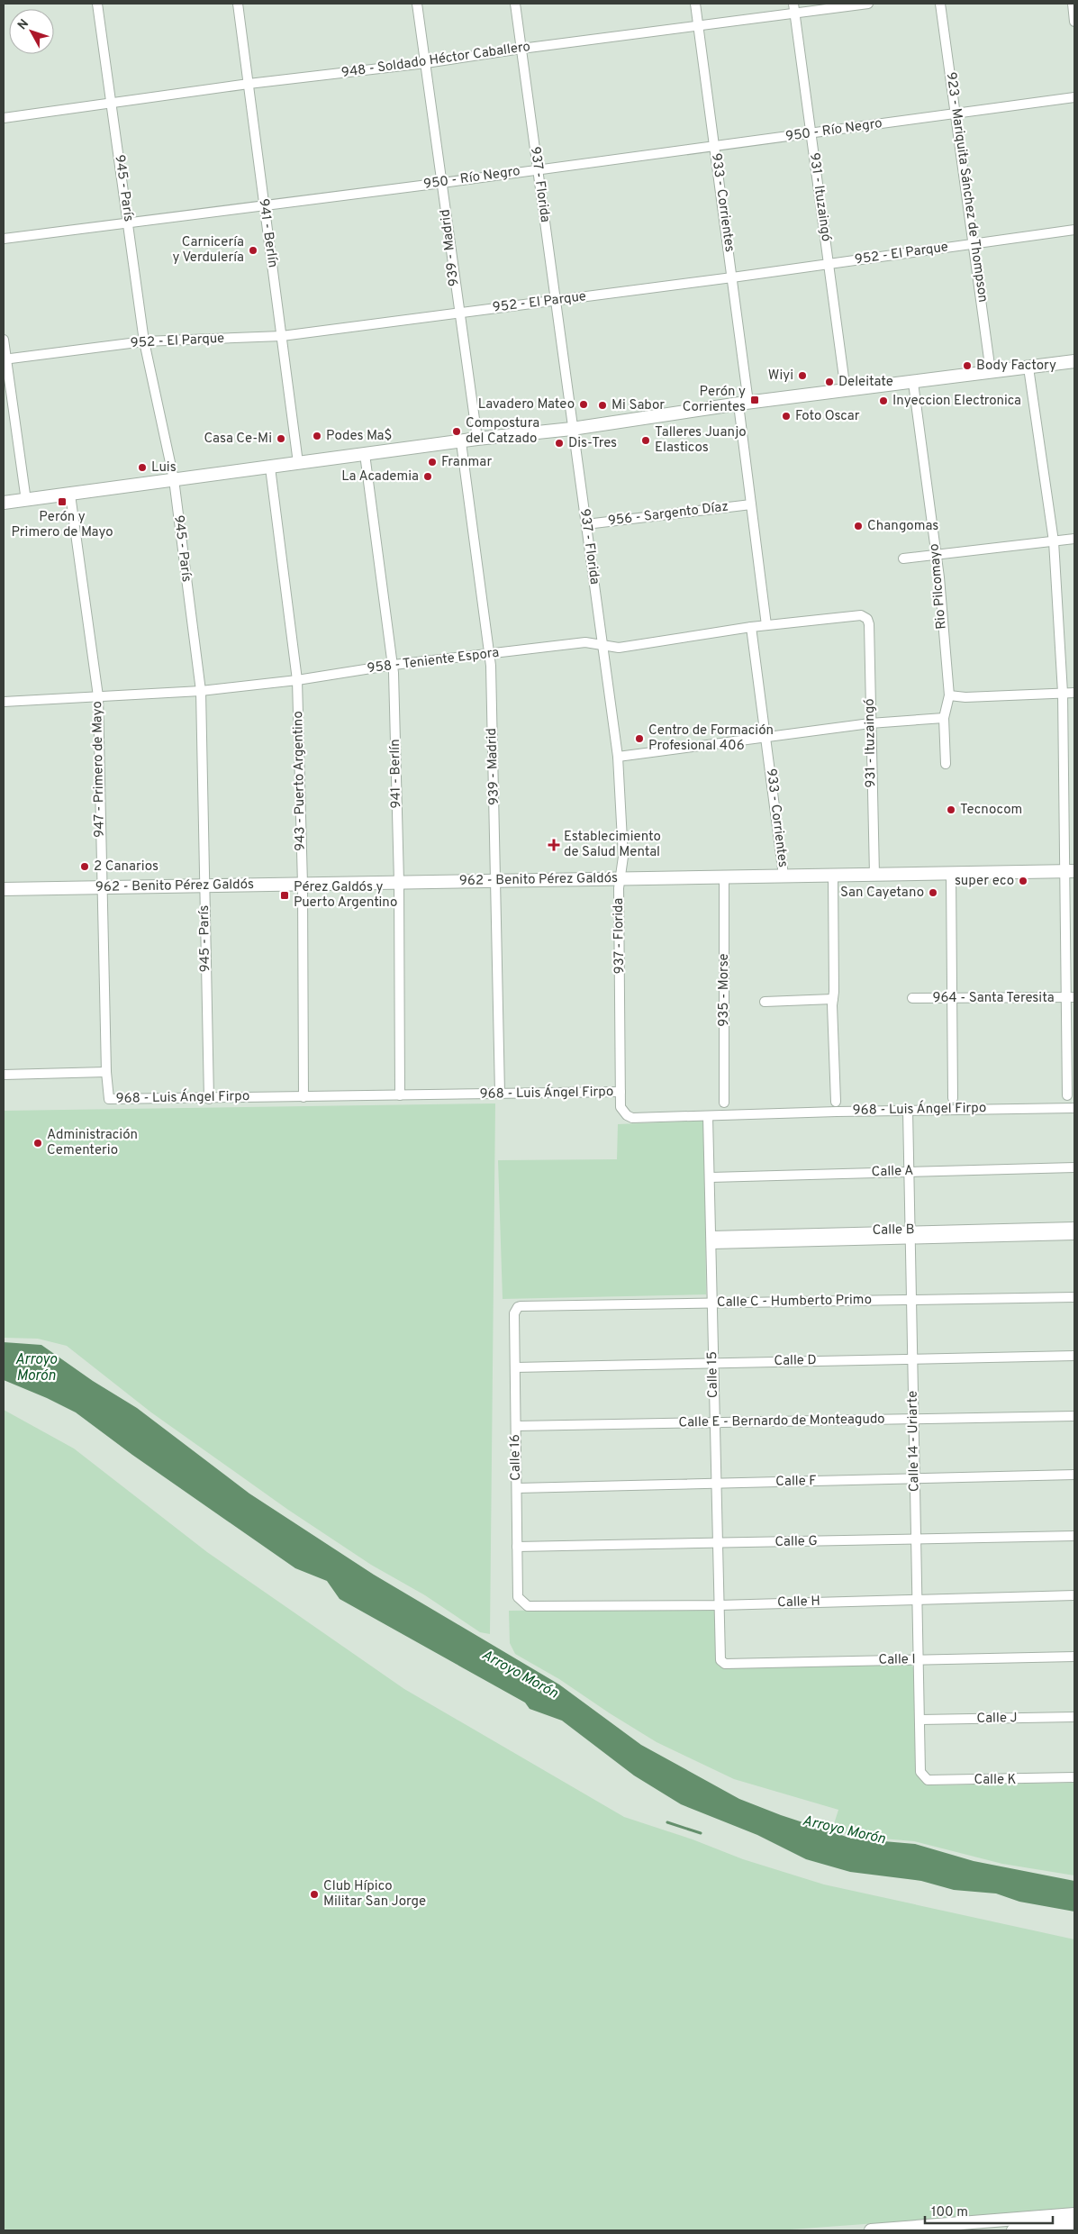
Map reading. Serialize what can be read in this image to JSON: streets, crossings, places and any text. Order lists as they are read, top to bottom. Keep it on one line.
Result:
{"streets":{"main road":["962 - Benito Pérez Galdós"],"street":["948 - Soldado Héctor Caballero","950 - Río Negro","937 - Florida","923 - Mariquita Sánchez de Thompson","945 - París","931 - Ituzaingó","933 - Corrientes","941 - Berlín","939 - Madrid","952 - El Parque","956 - Sargento Díaz","Rio Pilcomayo","958 - Teniente Espora","947 - Primero de Mayo","943 - Puerto Argentino","935 - Morse","964 - Santa Teresita","968 - Luis Ángel Firpo","Calle A","Calle B","Calle C - Humberto Primo","Calle D","Calle 15","Calle E - Bernardo de Monteagudo","Calle 14 - Uriarte","Calle 16","Calle F","Calle G","Calle H","Calle I","Calle J","Calle K"]},"crossings":[["948 - Soldado Héctor Caballero","937 - Florida"],["948 - Soldado Héctor Caballero","945 - París"],["948 - Soldado Héctor Caballero","931 - Ituzaingó"],["948 - Soldado Héctor Caballero","933 - Corrientes"],["948 - Soldado Héctor Caballero","941 - Berlín"],["948 - Soldado Héctor Caballero","939 - Madrid"],["950 - Río Negro","937 - Florida"],["950 - Río Negro","923 - Mariquita Sánchez de Thompson"],["950 - Río Negro","945 - París"],["950 - Río Negro","931 - Ituzaingó"],["950 - Río Negro","933 - Corrientes"],["950 - Río Negro","941 - Berlín"],["950 - Río Negro","939 - Madrid"],["937 - Florida","952 - El Parque"],["937 - Florida","956 - Sargento Díaz"],["937 - Florida","958 - Teniente Espora"],["937 - Florida","962 - Benito Pérez Galdós"],["937 - Florida","968 - Luis Ángel Firpo"],["923 - Mariquita Sánchez de Thompson","952 - El Parque"],["945 - París","952 - El Parque"],["945 - París","958 - Teniente Espora"],["945 - París","962 - Benito Pérez Galdós"],["945 - París","968 - Luis Ángel Firpo"],["931 - Ituzaingó","952 - El Parque"],["931 - Ituzaingó","958 - Teniente Espora"],["931 - Ituzaingó","962 - Benito Pérez Galdós"],["933 - Corrientes","952 - El Parque"],["933 - Corrientes","956 - Sargento Díaz"],["933 - Corrientes","958 - Teniente Espora"],["933 - Corrientes","962 - Benito Pérez Galdós"],["941 - Berlín","952 - El Parque"],["941 - Berlín","958 - Teniente Espora"],["941 - Berlín","962 - Benito Pérez Galdós"],["941 - Berlín","968 - Luis Ángel Firpo"],["939 - Madrid","952 - El Parque"],["939 - Madrid","958 - Teniente Espora"],["939 - Madrid","962 - Benito Pérez Galdós"],["939 - Madrid","968 - Luis Ángel Firpo"],["958 - Teniente Espora","947 - Primero de Mayo"],["958 - Teniente Espora","943 - Puerto Argentino"],["947 - Primero de Mayo","962 - Benito Pérez Galdós"],["947 - Primero de Mayo","968 - Luis Ángel Firpo"],["943 - Puerto Argentino","962 - Benito Pérez Galdós"],["943 - Puerto Argentino","968 - Luis Ángel Firpo"],["962 - Benito Pérez Galdós","935 - Morse"],["968 - Luis Ángel Firpo","Calle 15"],["968 - Luis Ángel Firpo","Calle 14 - Uriarte"],["Calle A","Calle 15"],["Calle A","Calle 14 - Uriarte"],["Calle B","Calle 15"],["Calle B","Calle 14 - Uriarte"],["Calle C - Humberto Primo","Calle 15"],["Calle C - Humberto Primo","Calle 14 - Uriarte"],["Calle C - Humberto Primo","Calle 16"],["Calle D","Calle 15"],["Calle D","Calle 14 - Uriarte"],["Calle D","Calle 16"],["Calle 15","Calle E - Bernardo de Monteagudo"],["Calle 15","Calle F"],["Calle 15","Calle G"],["Calle 15","Calle H"],["Calle 15","Calle I"],["Calle E - Bernardo de Monteagudo","Calle 14 - Uriarte"],["Calle E - Bernardo de Monteagudo","Calle 16"],["Calle 14 - Uriarte","Calle F"],["Calle 14 - Uriarte","Calle G"],["Calle 14 - Uriarte","Calle H"],["Calle 14 - Uriarte","Calle I"],["Calle 14 - Uriarte","Calle J"],["Calle 14 - Uriarte","Calle K"],["Calle 16","Calle F"],["Calle 16","Calle G"],["Calle 16","Calle H"]],"water":["Arroyo Morón"],"places":{"other":["Carnicería y Verdulería","Body Factory","Wiyi","Deleitate","Inyeccion Electronica","Lavadero Mateo","Mi Sabor","Foto Oscar","Compostura del Catzado","Podes Ma$","Casa Ce-Mi","Talleres Juanjo Elasticos","Dis-Tres","Franmar","Luis","La Academia","Changomas","Centro de Formación Profesional 406","Tecnocom","2 Canarios","super eco","San Cayetano","Administración Cementerio","Club Hípico Militar San Jorge"],"transit":["Perón y Corrientes","Perón y Primero de Mayo","Pérez Galdós y Puerto Argentino"],"health":["Establecimiento de Salud Mental"]},"scale_bar":"100 m","north":"top left"}
